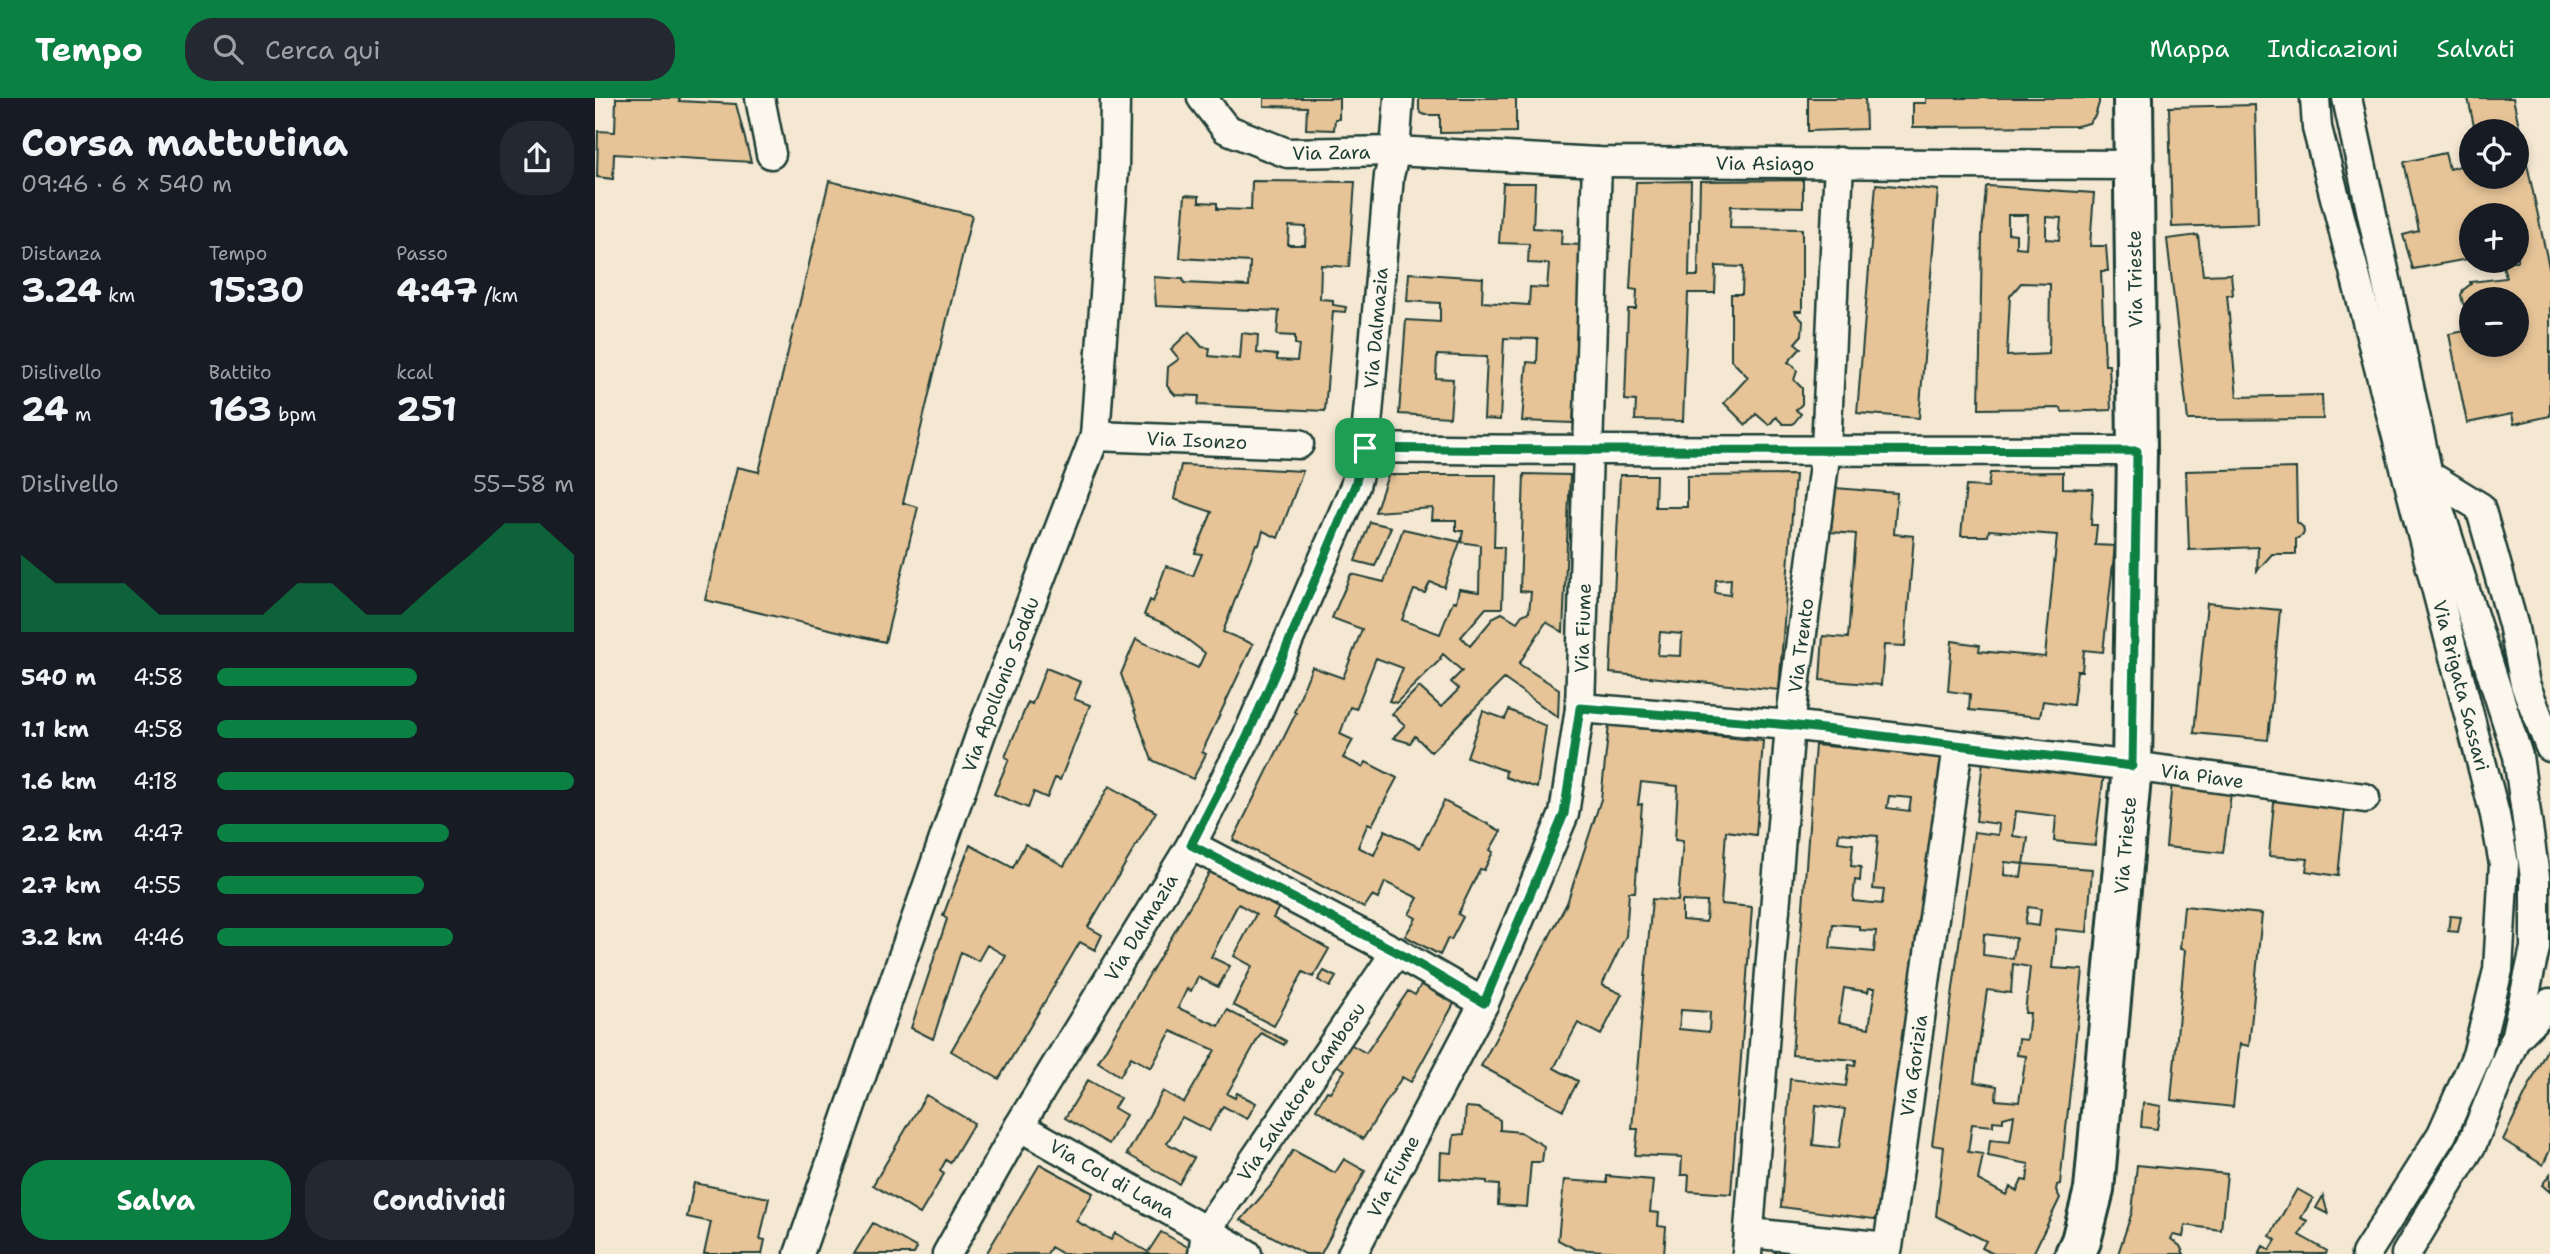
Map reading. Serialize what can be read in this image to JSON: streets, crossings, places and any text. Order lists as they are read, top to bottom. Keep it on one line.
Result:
{"streets":{"main road":["Via Trieste"],"street":["Via Zara","Via Asiago","Via Dalmazia","Via Isonzo","Via Fiume","Via Trento","Via Apollonio Soddu","Via Brigata Sassari","Via Piave","Via Gorizia","Via Salvatore Cambosu","Via Col di Lana"]},"crossings":[["Via Zara","Via Asiago"],["Via Zara","Via Dalmazia"],["Via Asiago","Via Trieste"],["Via Asiago","Via Dalmazia"],["Via Asiago","Via Fiume"],["Via Asiago","Via Trento"],["Via Trieste","Via Piave"],["Via Dalmazia","Via Col di Lana"],["Via Isonzo","Via Apollonio Soddu"],["Via Fiume","Via Piave"],["Via Trento","Via Piave"],["Via Trento","Via Gorizia"],["Via Piave","Via Gorizia"],["Via Salvatore Cambosu","Via Col di Lana"]],"page":{"header":"Tempo","search":"Cerca qui","nav":["Mappa","Indicazioni","Salvati"],"heading":["Corsa mattutina","09:46 · 6 × 540 m"],"map_buttons":["+","−"],"stats":[["Distanza","3.24 km"],["Tempo","15:30"],["Passo","4:47 /km"],["Dislivello","24 m"],["Battito","163 bpm"],["kcal","251"]],"chart":["Dislivello","55–58 m"],"list":[{"name":"540 m","note":"4:58"},{"name":"1.1 km","note":"4:58"},{"name":"1.6 km","note":"4:18"},{"name":"2.2 km","note":"4:47"},{"name":"2.7 km","note":"4:55"},{"name":"3.2 km","note":"4:46"}],"buttons":["Salva","Condividi"]}}
